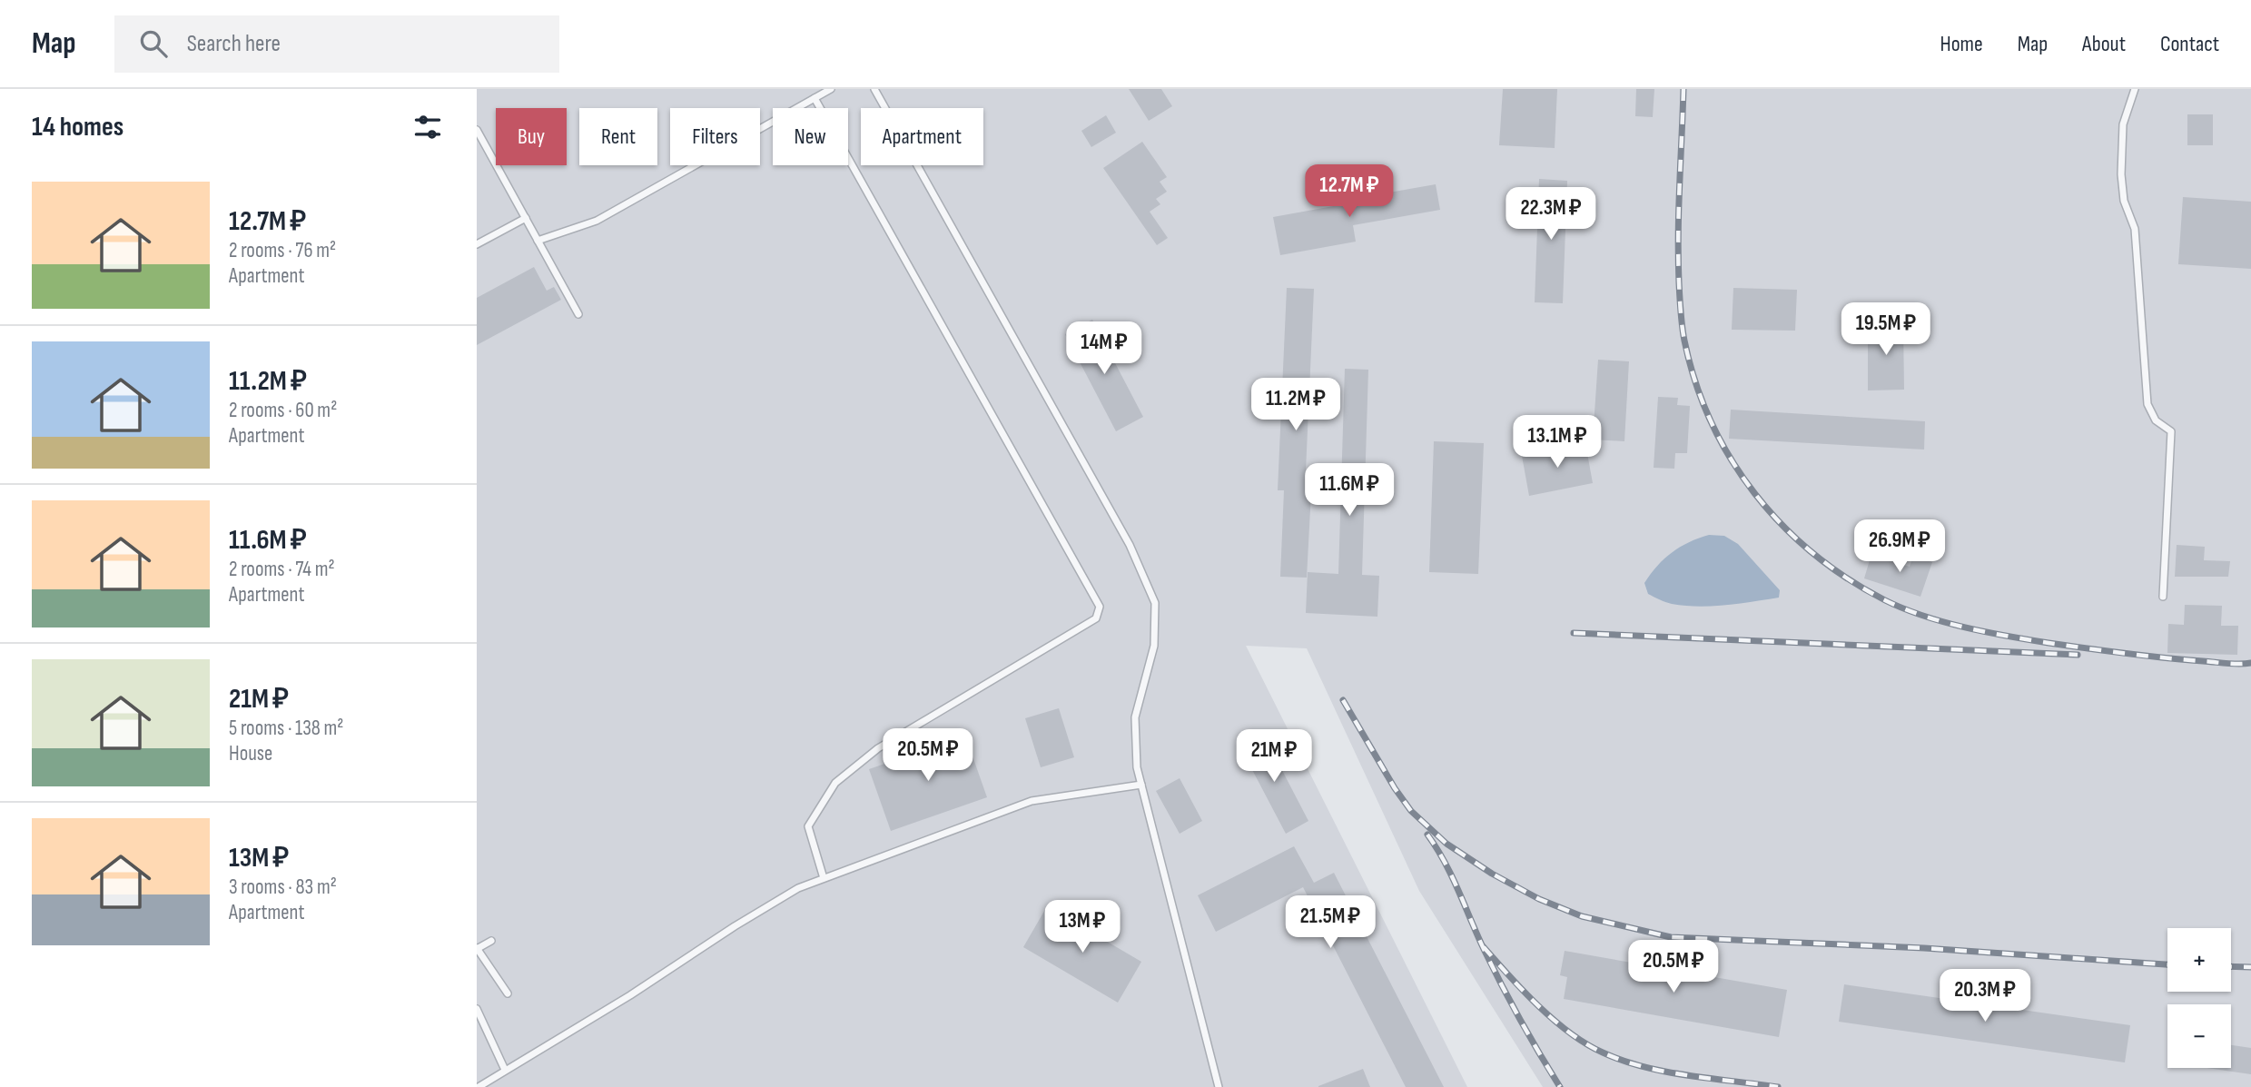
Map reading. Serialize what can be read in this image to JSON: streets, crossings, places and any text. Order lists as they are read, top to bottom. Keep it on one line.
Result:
{"page":{"header":"Map","search":"Search here","nav":["Home","Map","About","Contact"],"heading":"14 homes","chip":["Buy","Rent","Filters","New","Apartment"],"price":["12.7M ₽","22.3M ₽","19.5M ₽","14M ₽","11.2M ₽","13.1M ₽","11.6M ₽","26.9M ₽","20.5M ₽","21M ₽","21.5M ₽","13M ₽","20.5M ₽","20.3M ₽"],"list":[{"name":"12.7M ₽","note":"2 rooms · 76 m² · Apartment"},{"name":"11.2M ₽","note":"2 rooms · 60 m² · Apartment"},{"name":"11.6M ₽","note":"2 rooms · 74 m² · Apartment"},{"name":"21M ₽","note":"5 rooms · 138 m² · House"},{"name":"13M ₽","note":"3 rooms · 83 m² · Apartment"}],"map_buttons":["+","−"]}}
